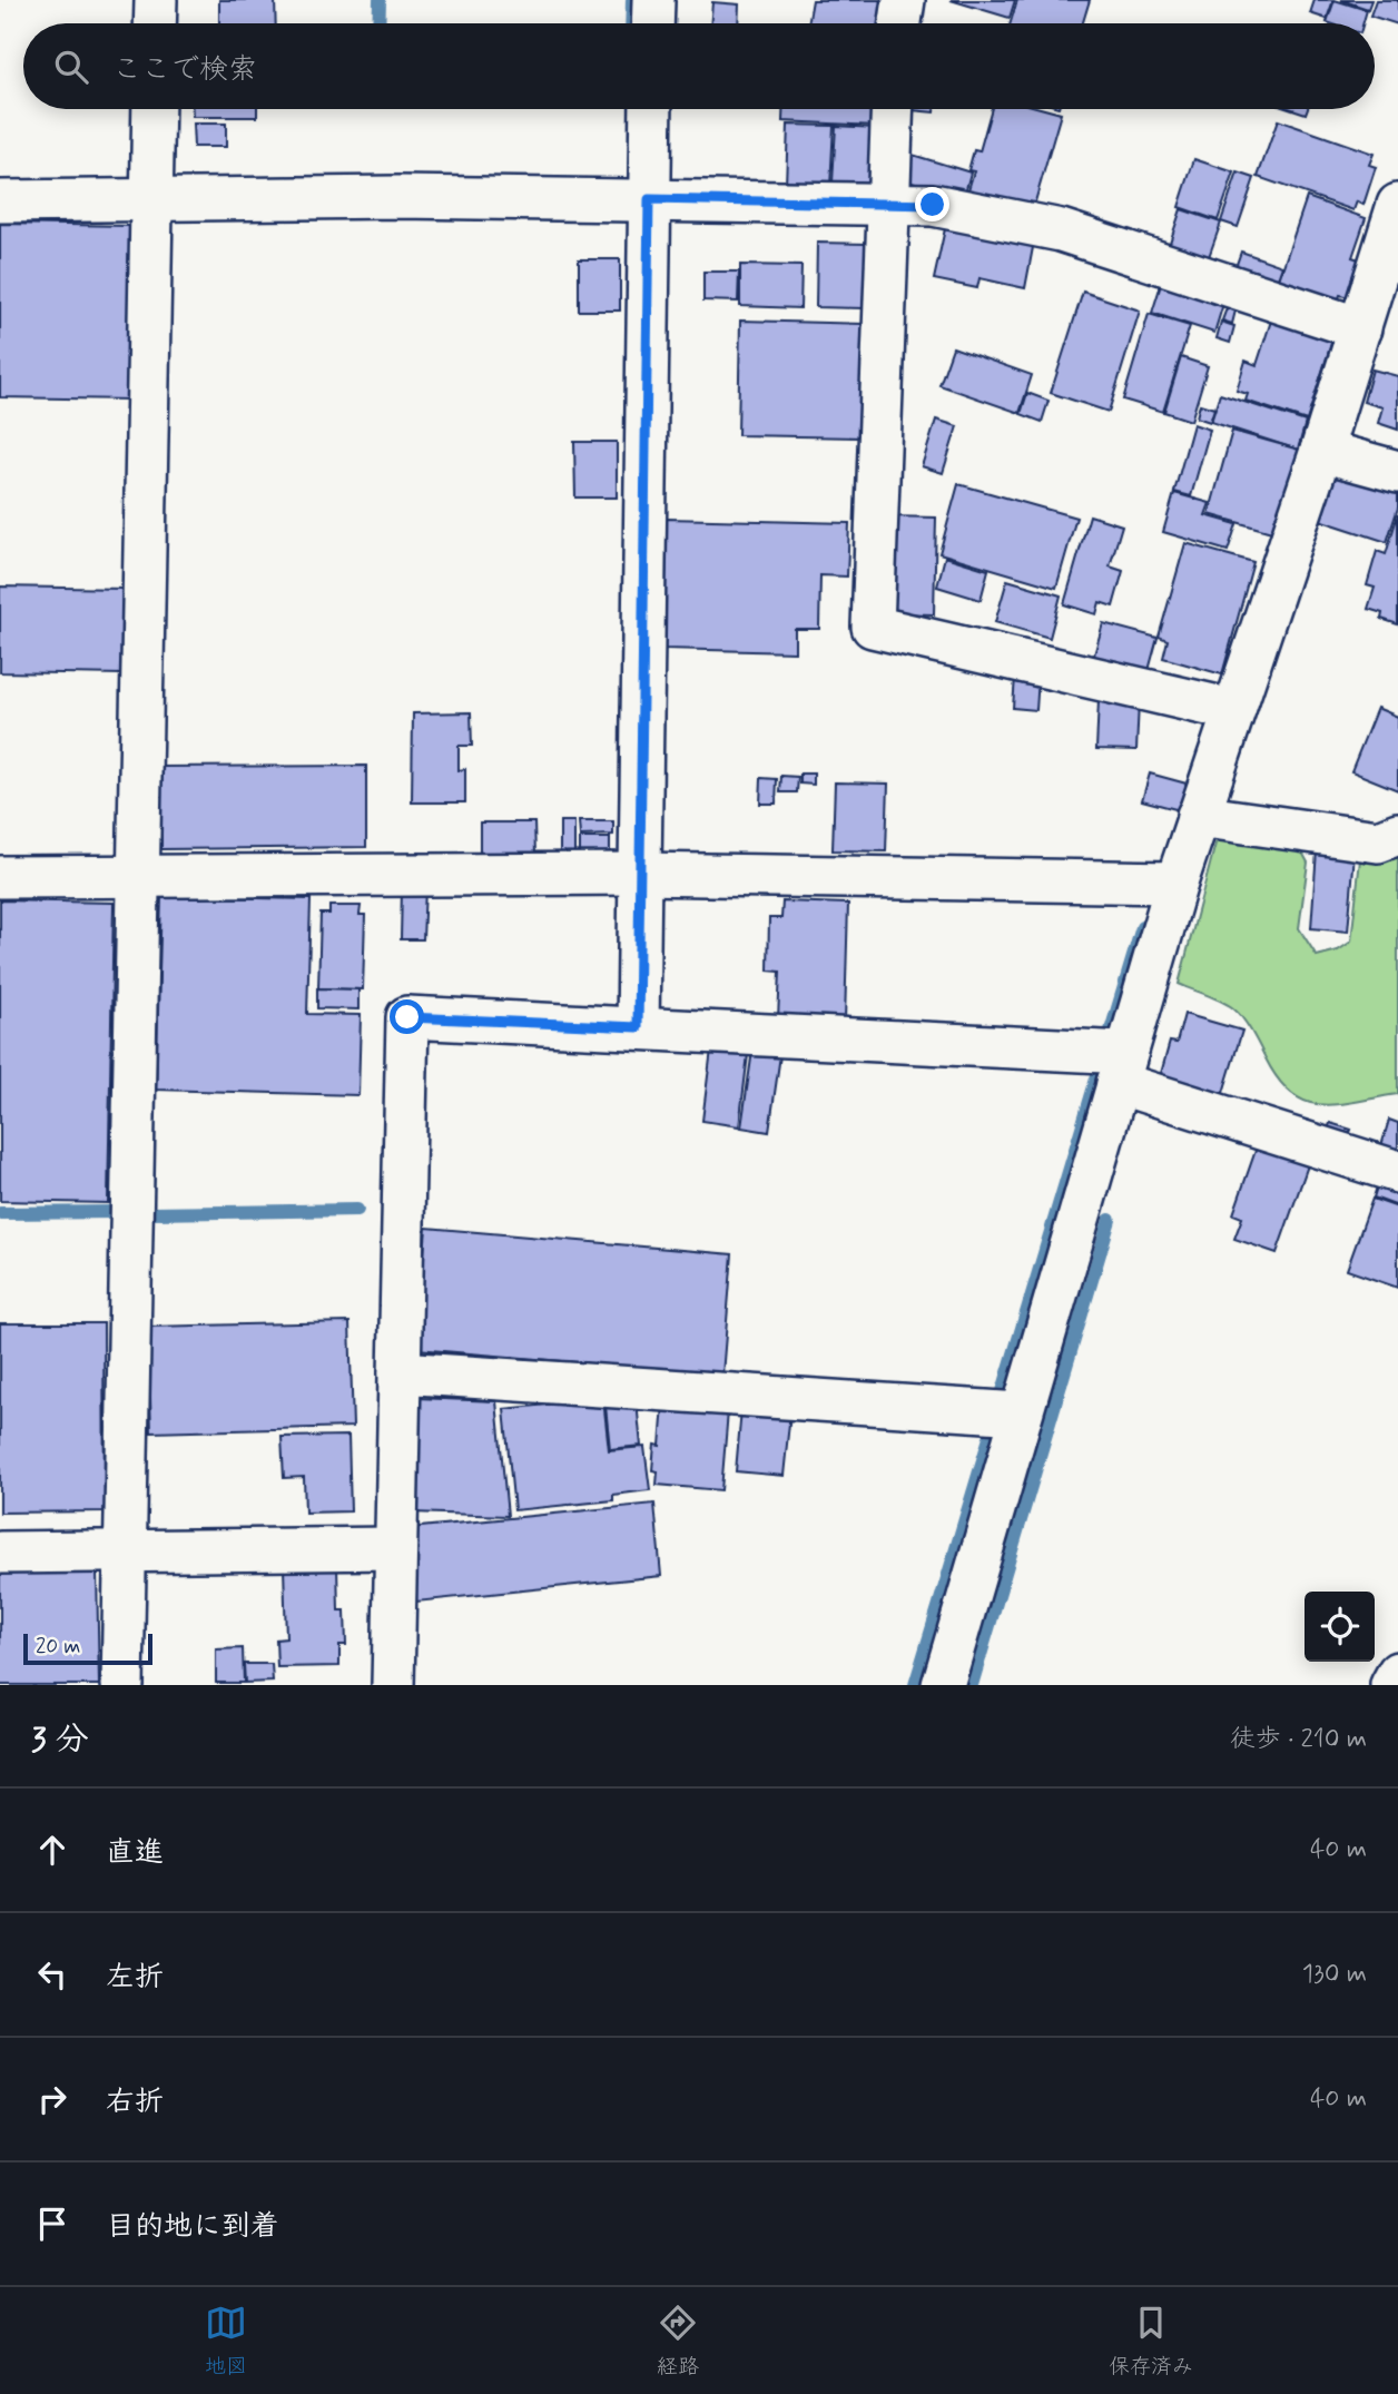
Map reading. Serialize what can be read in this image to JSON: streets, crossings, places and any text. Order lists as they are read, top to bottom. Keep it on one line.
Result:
{"scale_bar":"20 m","page":{"search":"ここで検索","scale":"20 m","heading":["3 分","徒歩 · 210 m"],"list":[["直進","40 m"],["左折","130 m"],["右折","40 m"],"目的地に到着"],"nav":["地図","経路","保存済み"]}}
